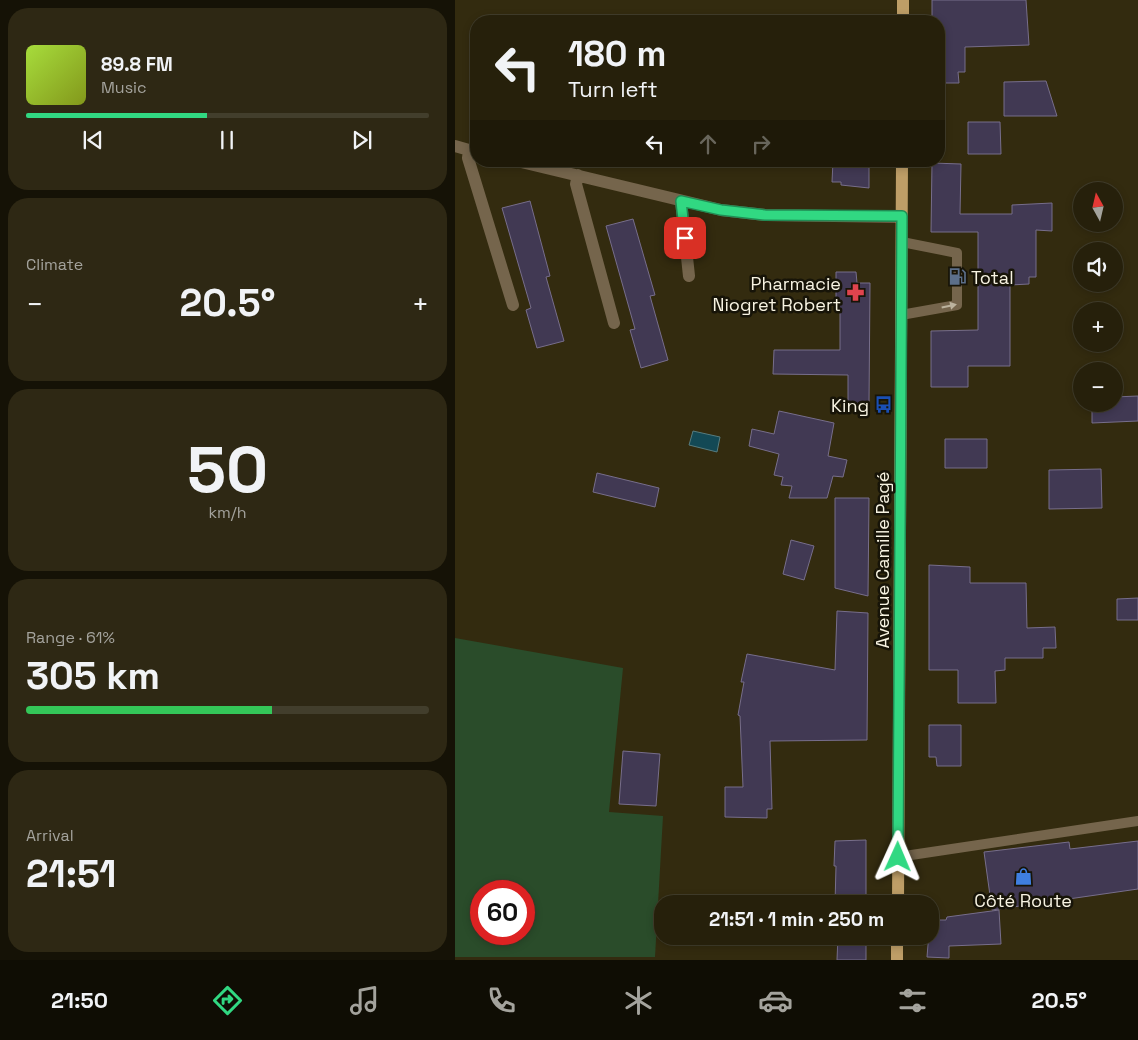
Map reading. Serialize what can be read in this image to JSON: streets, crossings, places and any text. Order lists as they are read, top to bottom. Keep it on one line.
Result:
{"streets":{"main road":["Avenue Camille Pagé"]},"places":{"fuel station":["Total"],"pharmacy":["Pharmacie Niogret Robert"],"bus stop":["King"],"shop":["Côté Route"]},"north":"top","page":{"turn":["180 m","Turn left"],"song":["89.8 FM","Music"],"map_buttons":["+","−"],"tile":["Climate",["50","km/h"],["Range · 61%","305 km"],["Arrival","21:51"]],"heat":["−","20.5°","+"],"limit":"60","trip":"21:51 · 1 min · 250 m","tabs":["21:50","20.5°"]}}
